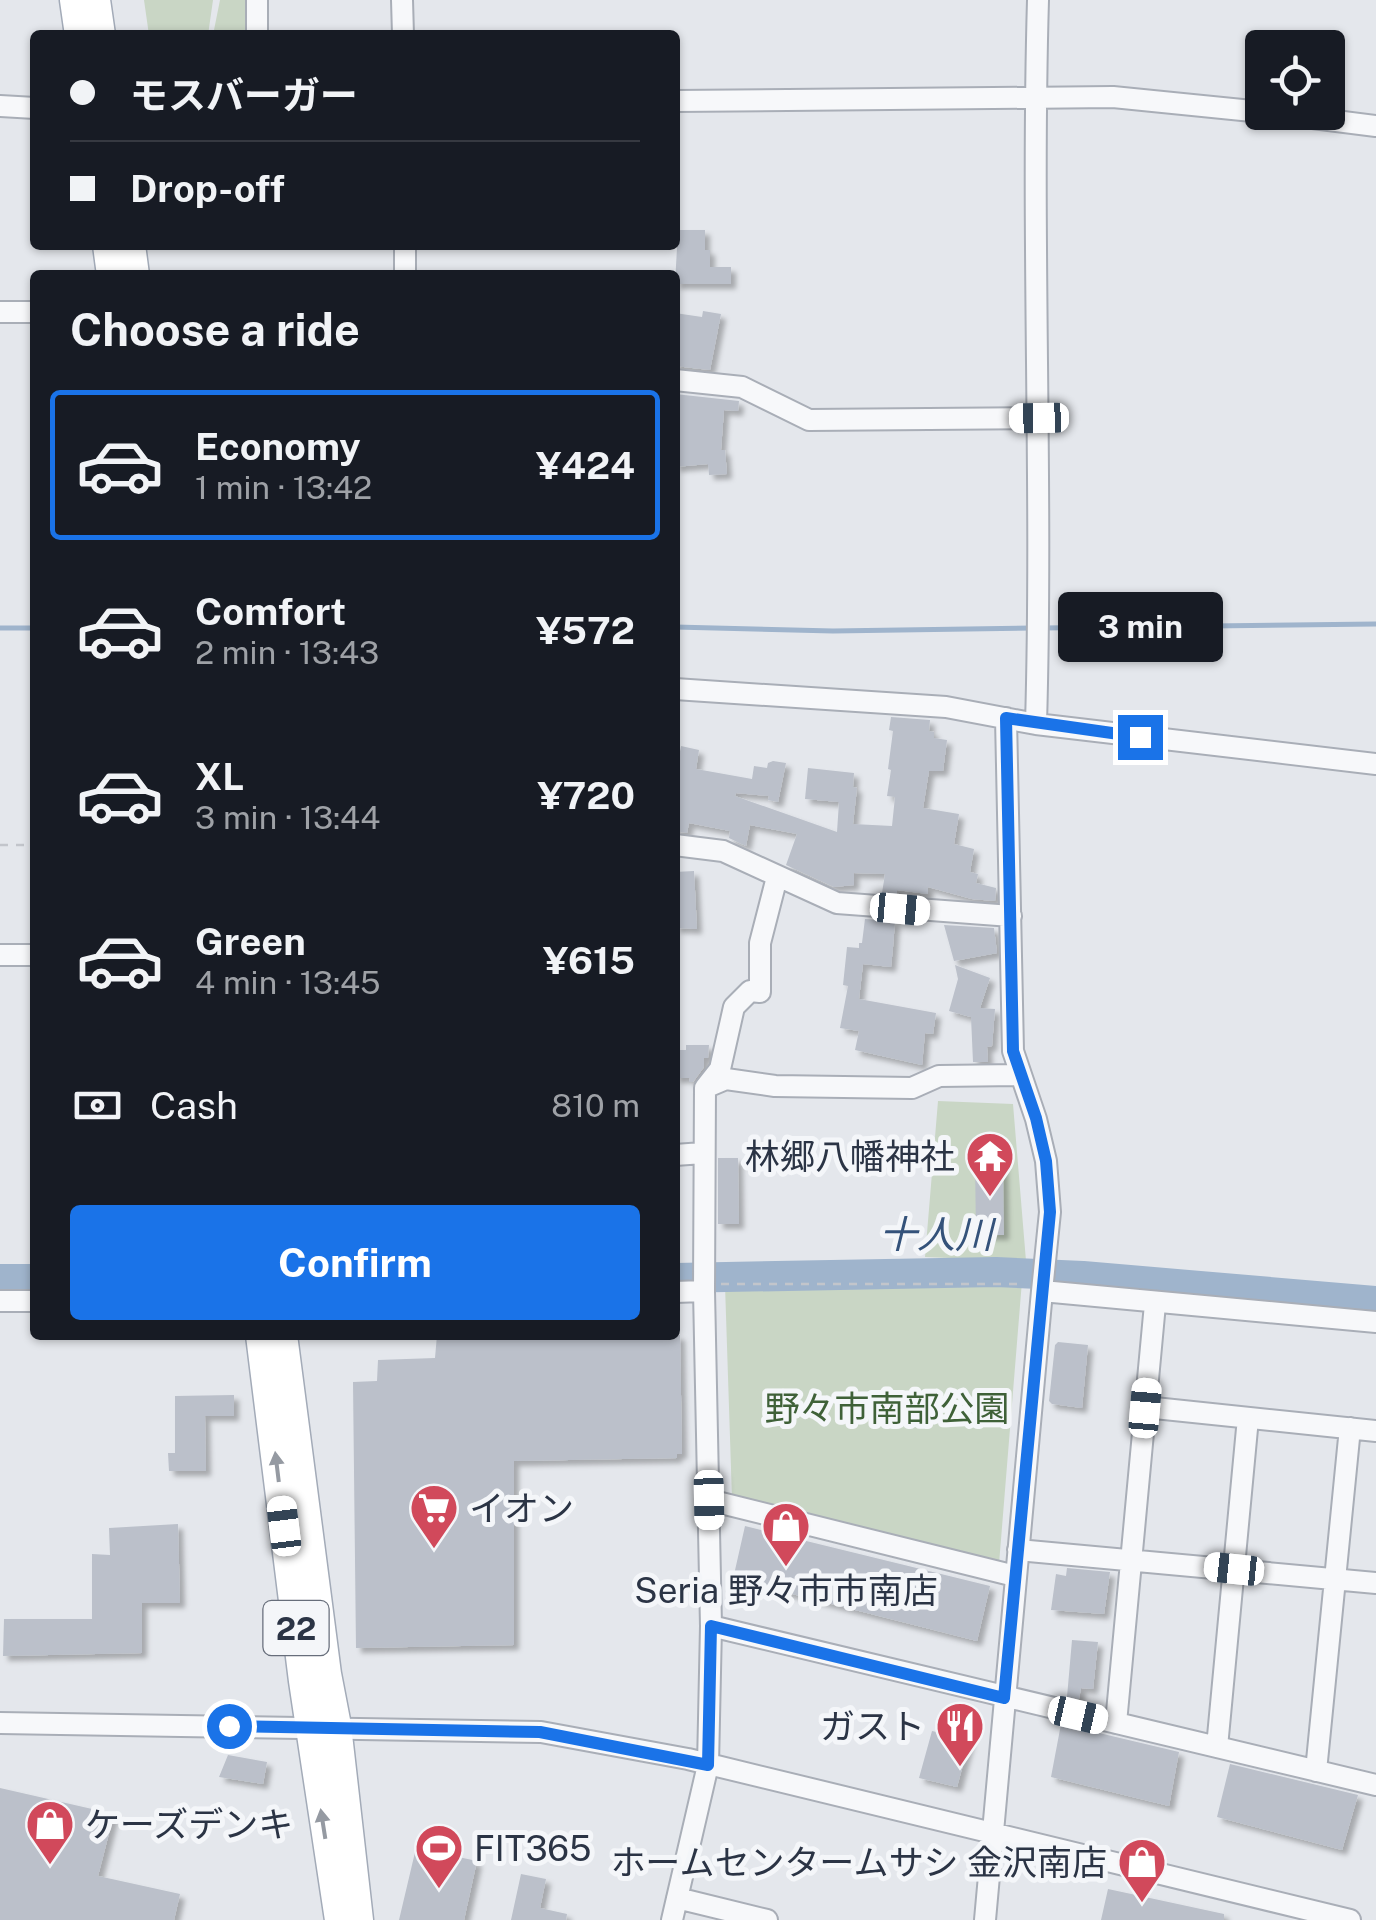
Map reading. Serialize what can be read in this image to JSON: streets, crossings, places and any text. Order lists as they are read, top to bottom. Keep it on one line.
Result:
{"streets":{"main road":["22"]},"water":["十人川"],"parks":["野々市南部公園"],"places":{"temple":["林郷八幡神社"],"supermarket":["イオン"],"shop":["Seria 野々市市南店","ケーズデンキ","ホームセンタームサシ 金沢南店"],"restaurant":["ガスト"],"sports":["FIT365"]},"page":{"banner":["モスバーガー","Drop-off"],"heading":"Choose a ride","list":[{"name":"Economy","note":"1 min · 13:42","value":"¥424"},{"name":"Comfort","note":"2 min · 13:43","value":"¥572"},{"name":"XL","note":"3 min · 13:44","value":"¥720"},{"name":"Green","note":"4 min · 13:45","value":"¥615"}],"bubble":"3 min","pay":["Cash","810 m"],"buttons":"Confirm"}}
